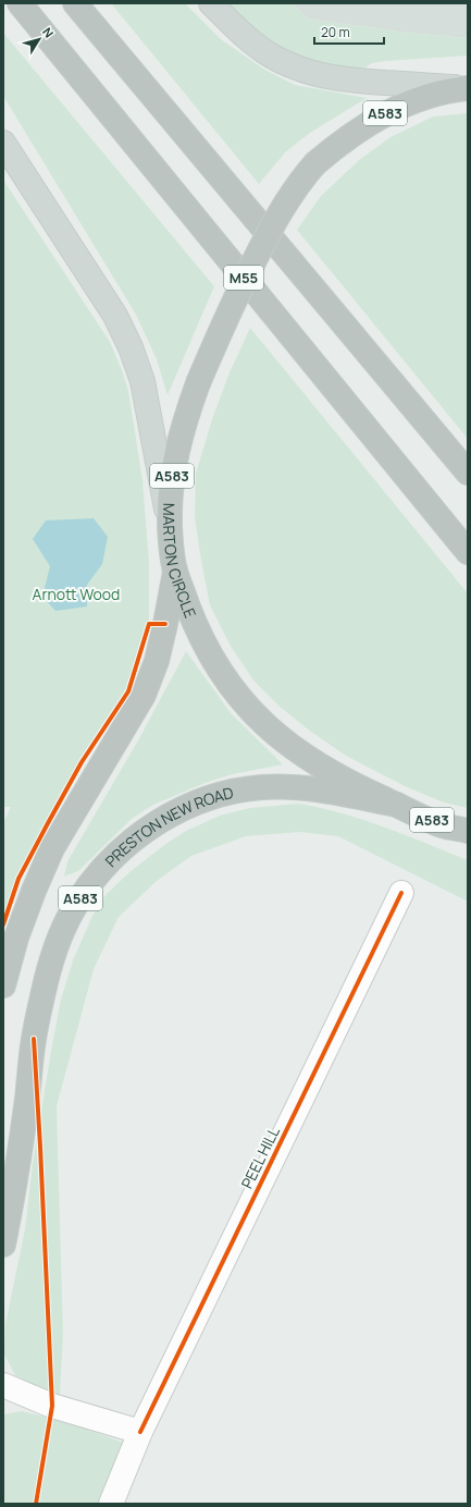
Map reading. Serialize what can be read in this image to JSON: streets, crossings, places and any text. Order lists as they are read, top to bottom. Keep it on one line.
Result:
{"streets":{"highway":["A583","M55","MARTON CIRCLE","PRESTON NEW ROAD"],"street":["PEEL HILL"]},"crossings":[["A583","MARTON CIRCLE"],["MARTON CIRCLE","PRESTON NEW ROAD"]],"parks":["Arnott Wood"],"scale_bar":"20 m","north":"top right"}
